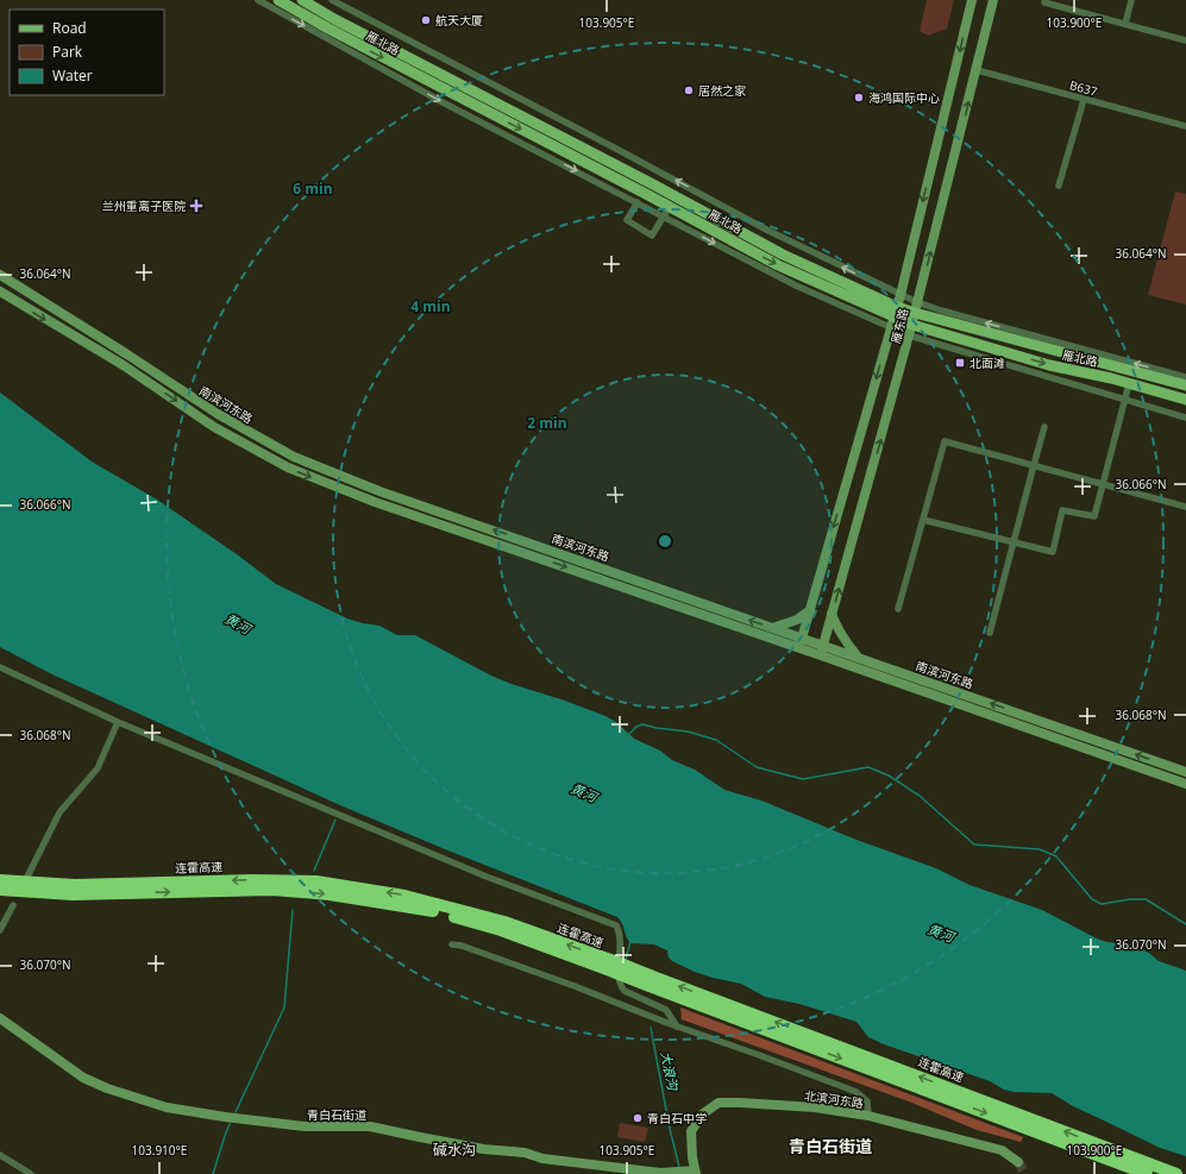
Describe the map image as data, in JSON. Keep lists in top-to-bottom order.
{
  "streets": {
    "highway": ["连霍高速"],
    "main road": [
      "雁北路",
      "雁东路",
      "南滨河东路",
      "北滨河东路",
      "青白石街道"
    ],
    "street": ["B637"]
  },
  "crossings": [
    ["雁北路", "雁东路"],
    ["B637", "雁东路"],
    ["雁东路", "南滨河东路"],
    ["北滨河东路", "青白石街道"]
  ],
  "districts": ["青白石街道", "碱水沟"],
  "water": ["黄河", "大浪沟"],
  "places": {
    "other": [
      "航天大厦",
      "居然之家",
      "海鸿国际中心",
      "青白石中学"
    ],
    "health": ["兰州重离子医院"],
    "transit": ["北面滩"]
  },
  "legend": ["Road", "Park", "Water"],
  "coordinates": [
    "103.905°E",
    "103.900°E",
    "36.064°N",
    "36.066°N",
    "36.068°N",
    "36.070°N",
    "103.910°E"
  ],
  "rings": ["6 min", "4 min", "2 min"]
}
